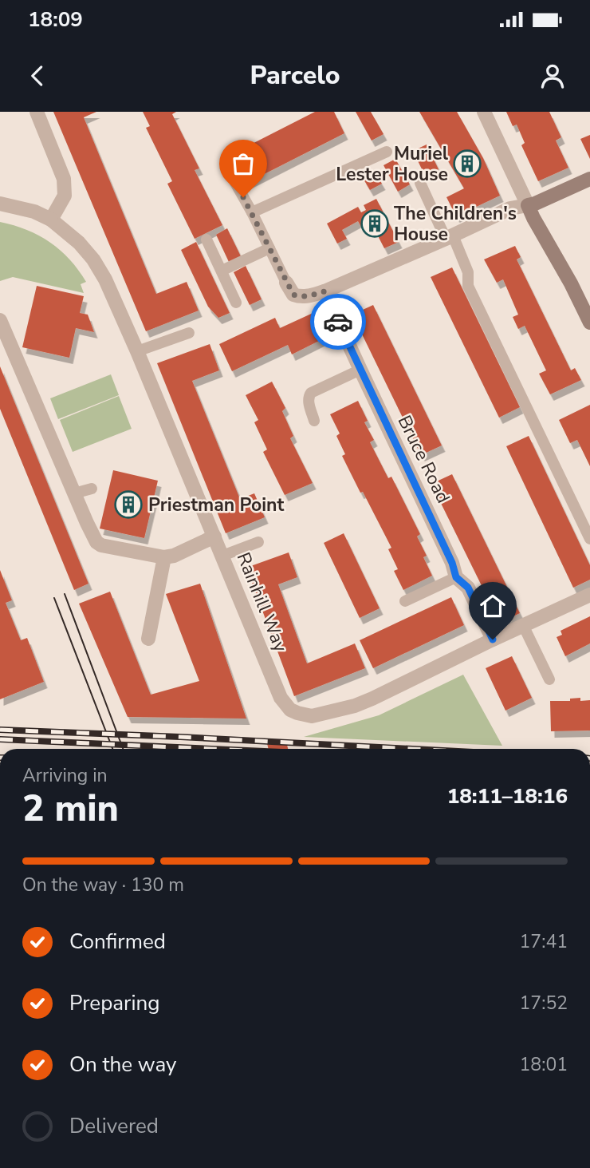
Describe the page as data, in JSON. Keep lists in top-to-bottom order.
{
  "streets": {
    "street": ["Bruce Road", "Rainhill Way"]
  },
  "crossings": [
    ["Bruce Road", "Rainhill Way"]
  ],
  "places": {
    "building": ["Muriel Lester House", "The Children's House", "Priestman Point"]
  },
  "page": {
    "status": "18:09",
    "header": "Parcelo",
    "heading": ["2 min", "Arriving in", "18:11–18:16"],
    "bar": "On the way · 130 m",
    "list": [
      ["Confirmed", "17:41"],
      ["Preparing", "17:52"],
      ["On the way", "18:01"],
      "Delivered"
    ]
  }
}
